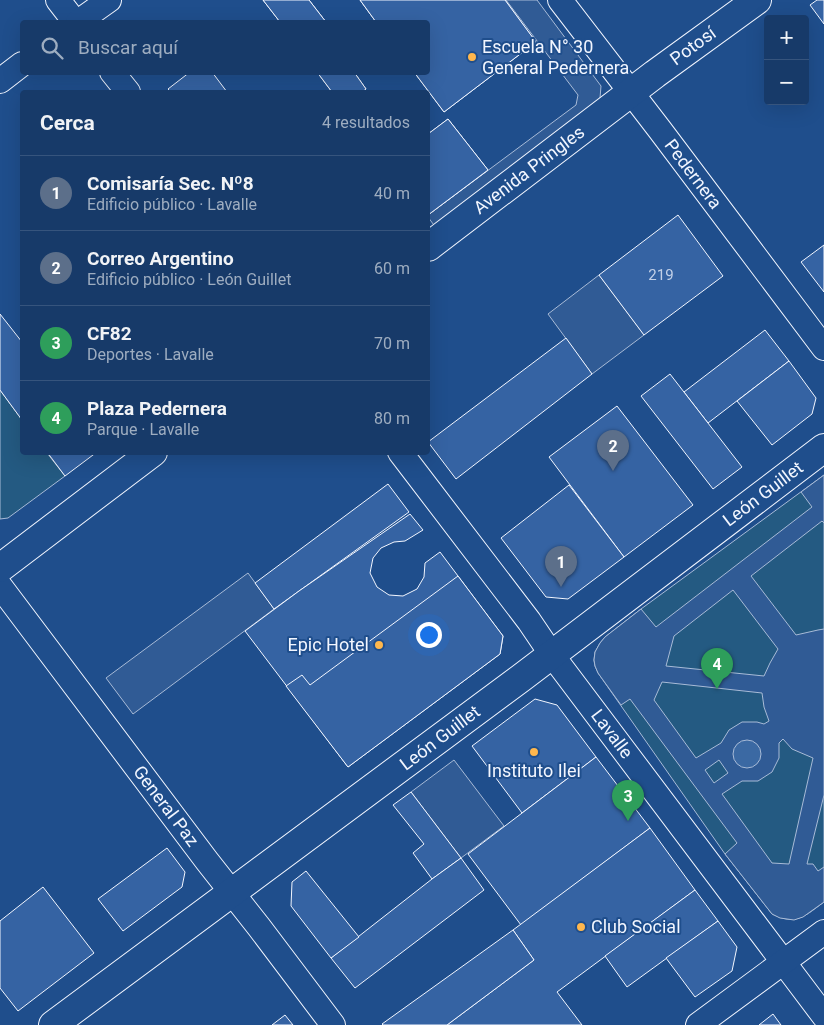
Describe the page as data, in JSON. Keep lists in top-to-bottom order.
{
  "streets": {
    "street": [
      "Potosí",
      "Avenida Pringles",
      "Pedernera",
      "León Guillet",
      "Lavalle",
      "General Paz"
    ]
  },
  "crossings": [
    ["Potosí", "Avenida Pringles"],
    ["Potosí", "Pedernera"],
    ["Avenida Pringles", "Pedernera"],
    ["León Guillet", "Lavalle"],
    ["León Guillet", "General Paz"]
  ],
  "places": [
    "Escuela N° 30 General Pedernera",
    "Epic Hotel",
    "Instituto Ilei",
    "Club Social"
  ],
  "house_numbers": ["219"],
  "page": {
    "map_buttons": ["+", "−"],
    "search": "Buscar aquí",
    "heading": ["Cerca", "4 resultados"],
    "list": [
      {
        "mark": "1",
        "name": "Comisaría Sec. Nº8",
        "note": "Edificio público · Lavalle",
        "value": "40 m"
      },
      {
        "mark": "2",
        "name": "Correo Argentino",
        "note": "Edificio público · León Guillet",
        "value": "60 m"
      },
      {
        "mark": "3",
        "name": "CF82",
        "note": "Deportes · Lavalle",
        "value": "70 m"
      },
      {
        "mark": "4",
        "name": "Plaza Pedernera",
        "note": "Parque · Lavalle",
        "value": "80 m"
      }
    ],
    "pins": [
      "2",
      "1",
      "4",
      "3"
    ]
  }
}
